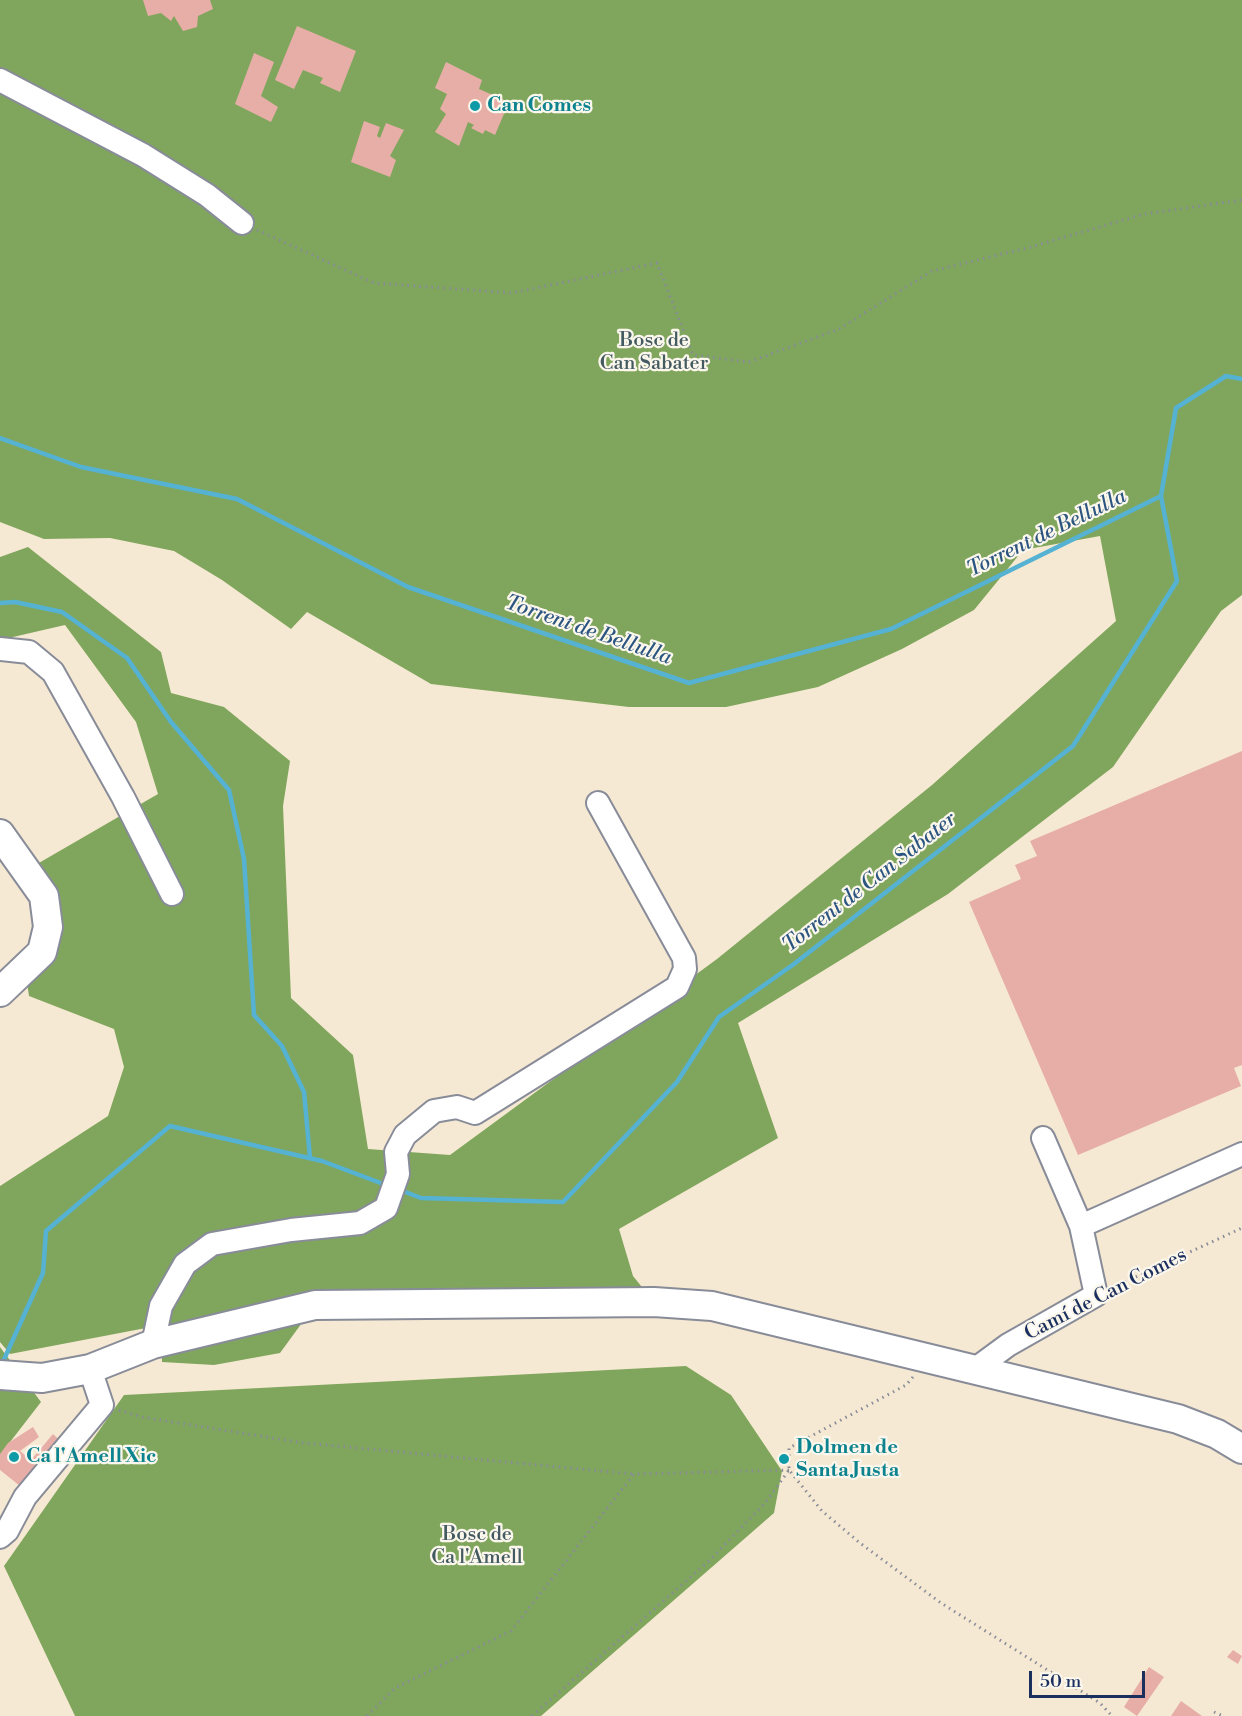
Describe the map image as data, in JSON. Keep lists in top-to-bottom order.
{
  "streets": {
    "street": ["Camí de Can Comes"]
  },
  "water": ["Torrent de Bellulla", "Torrent de Can Sabater"],
  "parks": ["Bosc de Can Sabater", "Bosc de Ca l'Amell"],
  "places": ["Can Comes", "Ca l'Amell Xic", "Dolmen de Santa Justa"],
  "scale_bar": "50 m"
}
